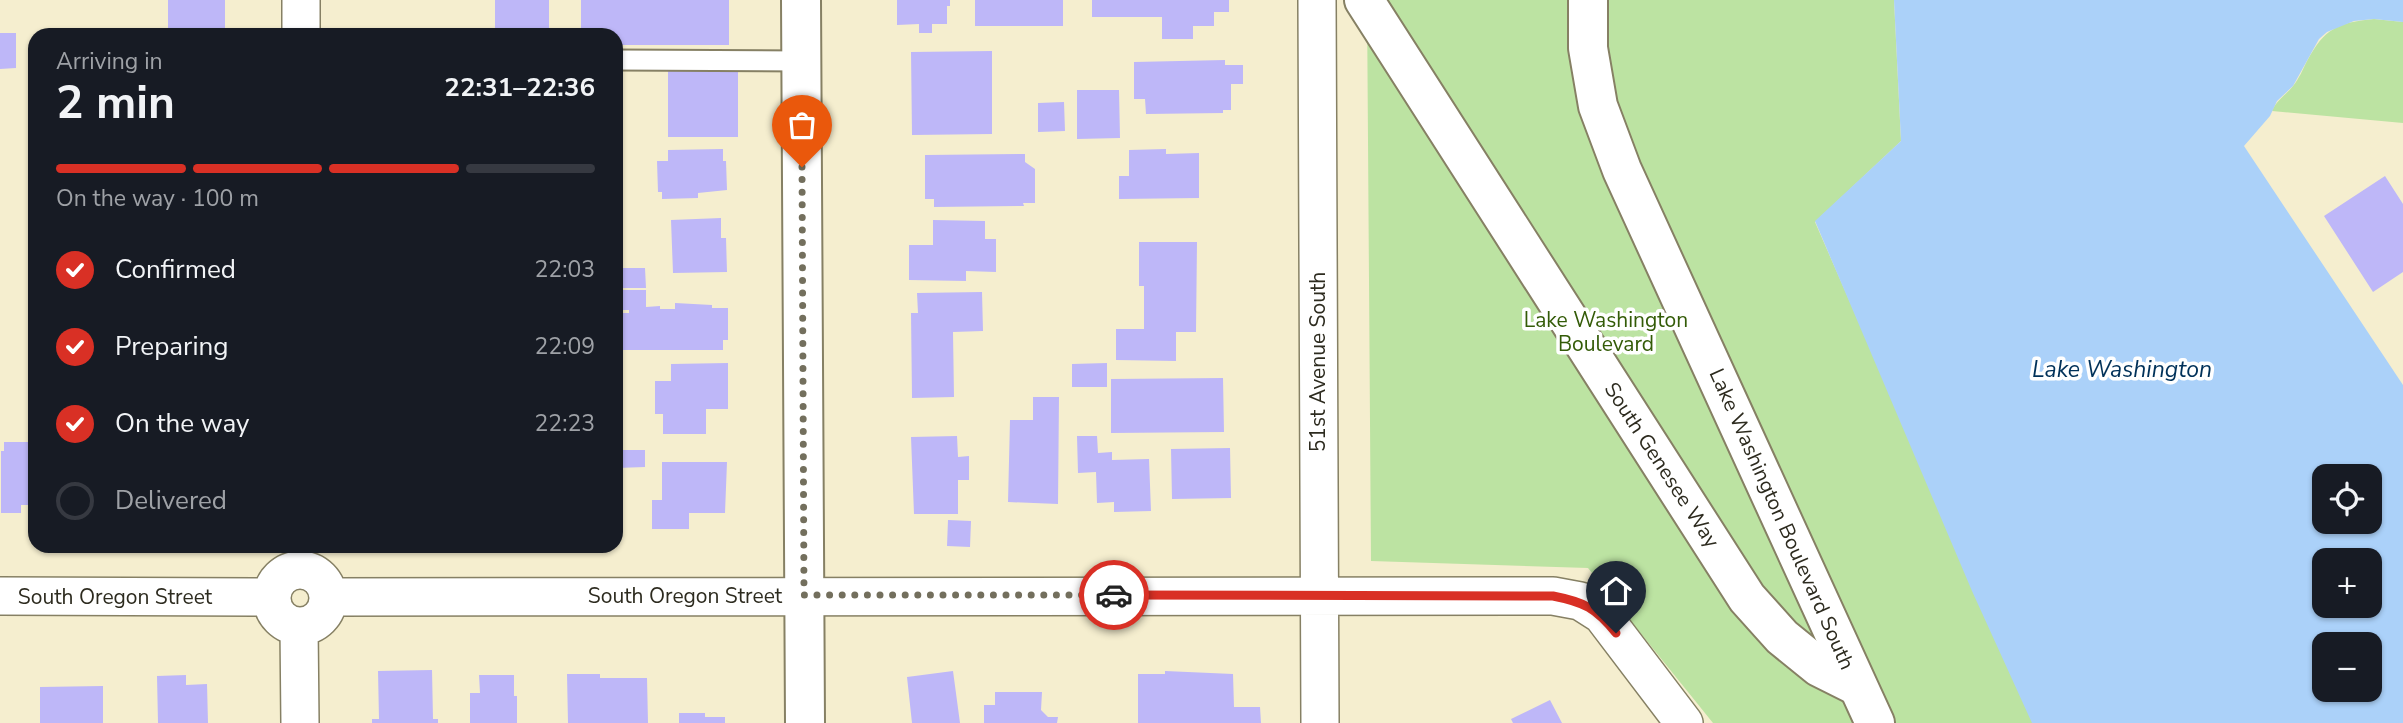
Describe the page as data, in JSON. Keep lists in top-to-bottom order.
{
  "streets": {
    "street": [
      "51st Avenue South",
      "South Genesee Way",
      "Lake Washington Boulevard South",
      "South Oregon Street"
    ]
  },
  "crossings": [
    ["51st Avenue South", "South Oregon Street"],
    ["South Genesee Way", "Lake Washington Boulevard South"]
  ],
  "water": ["Lake Washington"],
  "parks": ["Lake Washington Boulevard"],
  "page": {
    "heading": ["2 min", "Arriving in", "22:31–22:36"],
    "bar": "On the way · 100 m",
    "list": [
      ["Confirmed", "22:03"],
      ["Preparing", "22:09"],
      ["On the way", "22:23"],
      "Delivered"
    ],
    "map_buttons": ["+", "−"]
  }
}
